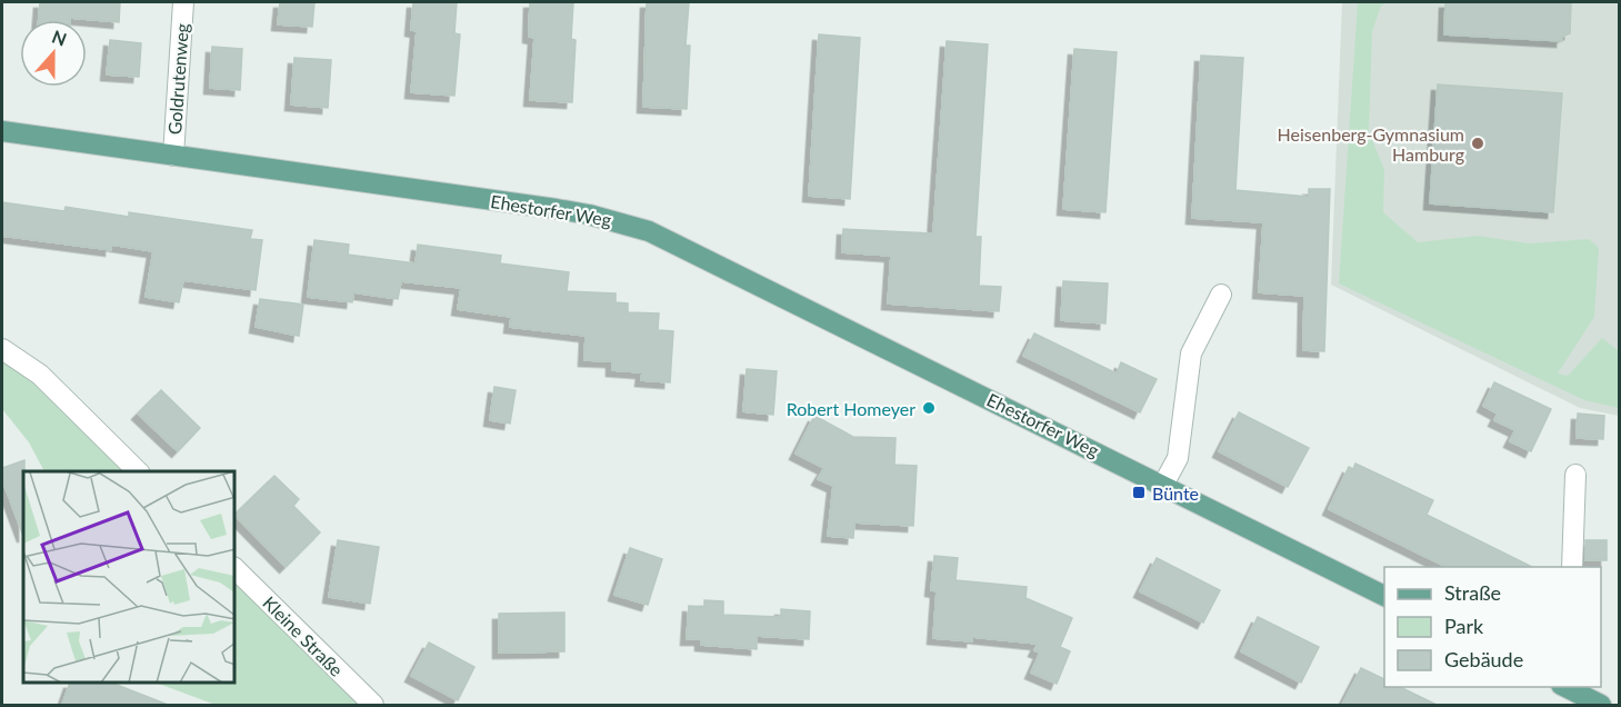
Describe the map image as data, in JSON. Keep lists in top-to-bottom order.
{
  "streets": {
    "main road": ["Ehestorfer Weg"],
    "street": ["Goldrutenweg", "Kleine Straße"]
  },
  "crossings": [
    ["Goldrutenweg", "Ehestorfer Weg"]
  ],
  "places": {
    "other": ["Heisenberg-Gymnasium Hamburg", "Robert Homeyer"],
    "transit": ["Bünte"]
  },
  "legend": ["Straße", "Park", "Gebäude"],
  "north": "top"
}
